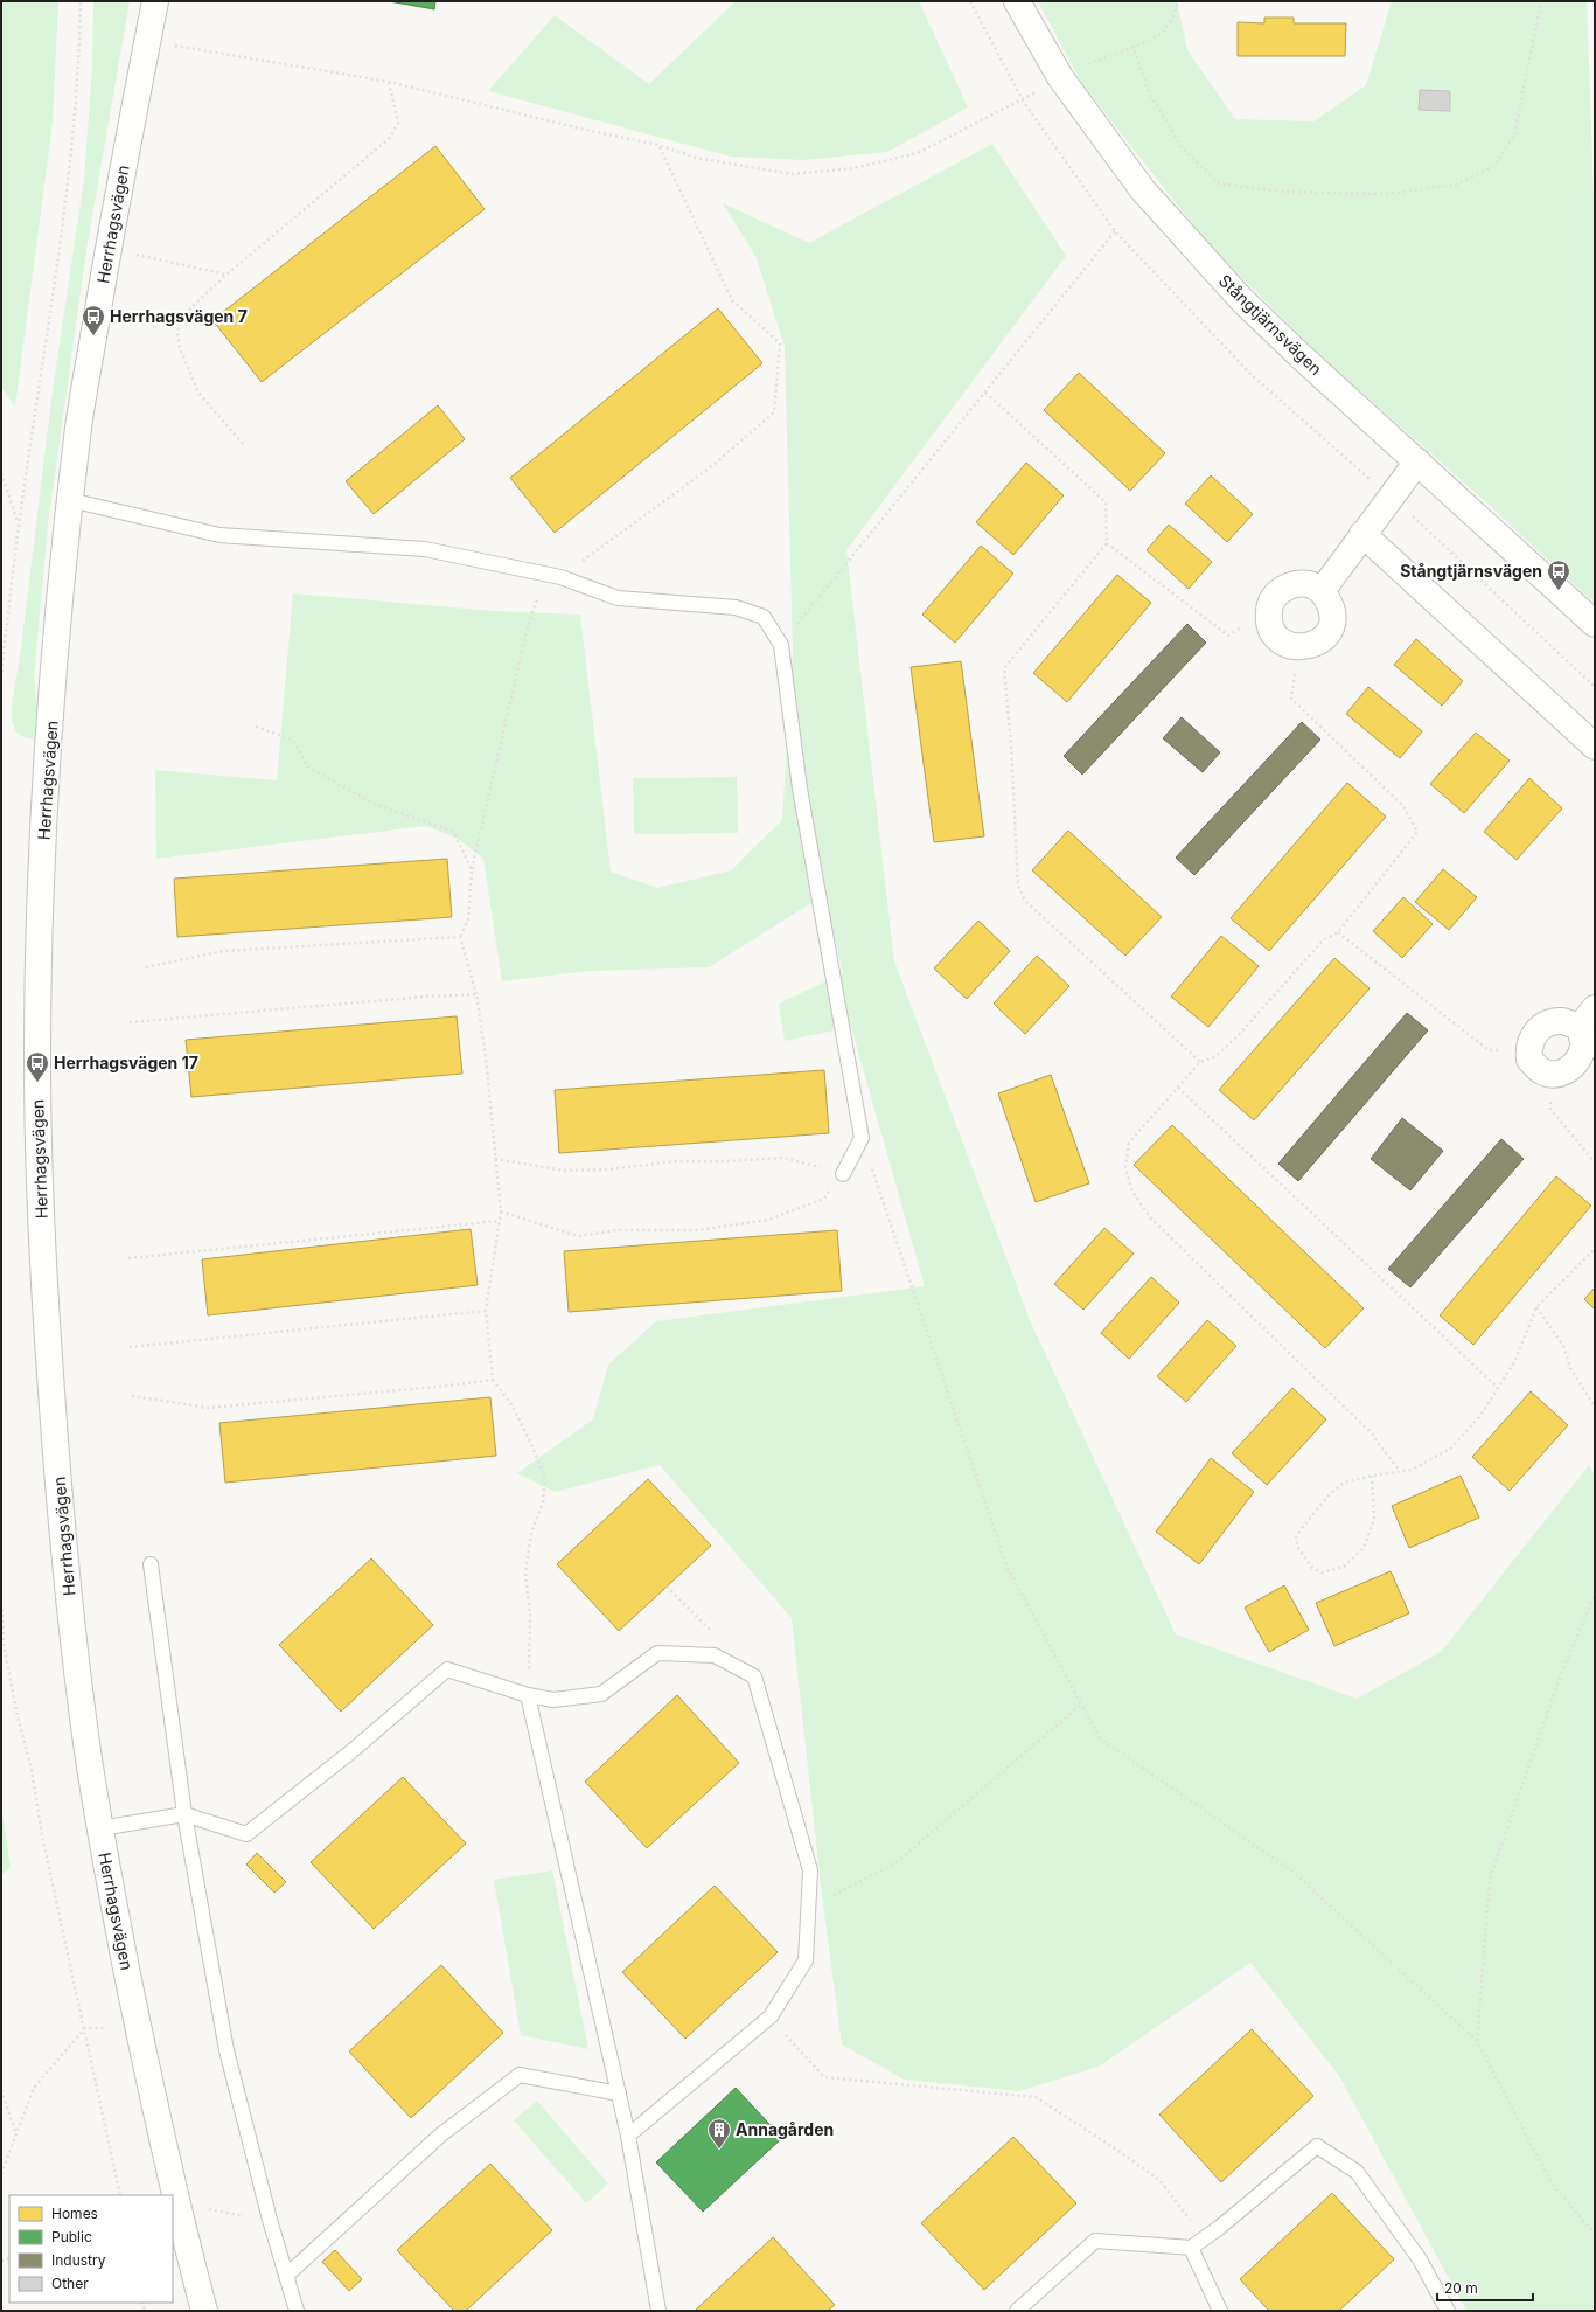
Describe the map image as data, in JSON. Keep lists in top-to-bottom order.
{
  "streets": {
    "street": ["Herrhagsvägen", "Stångtjärnsvägen"]
  },
  "places": {
    "bus stop": ["Herrhagsvägen 7", "Stångtjärnsvägen", "Herrhagsvägen 17"],
    "building": ["Annagården"]
  },
  "legend": [
    "Homes",
    "Public",
    "Industry",
    "Other"
  ],
  "scale_bar": "20 m"
}
